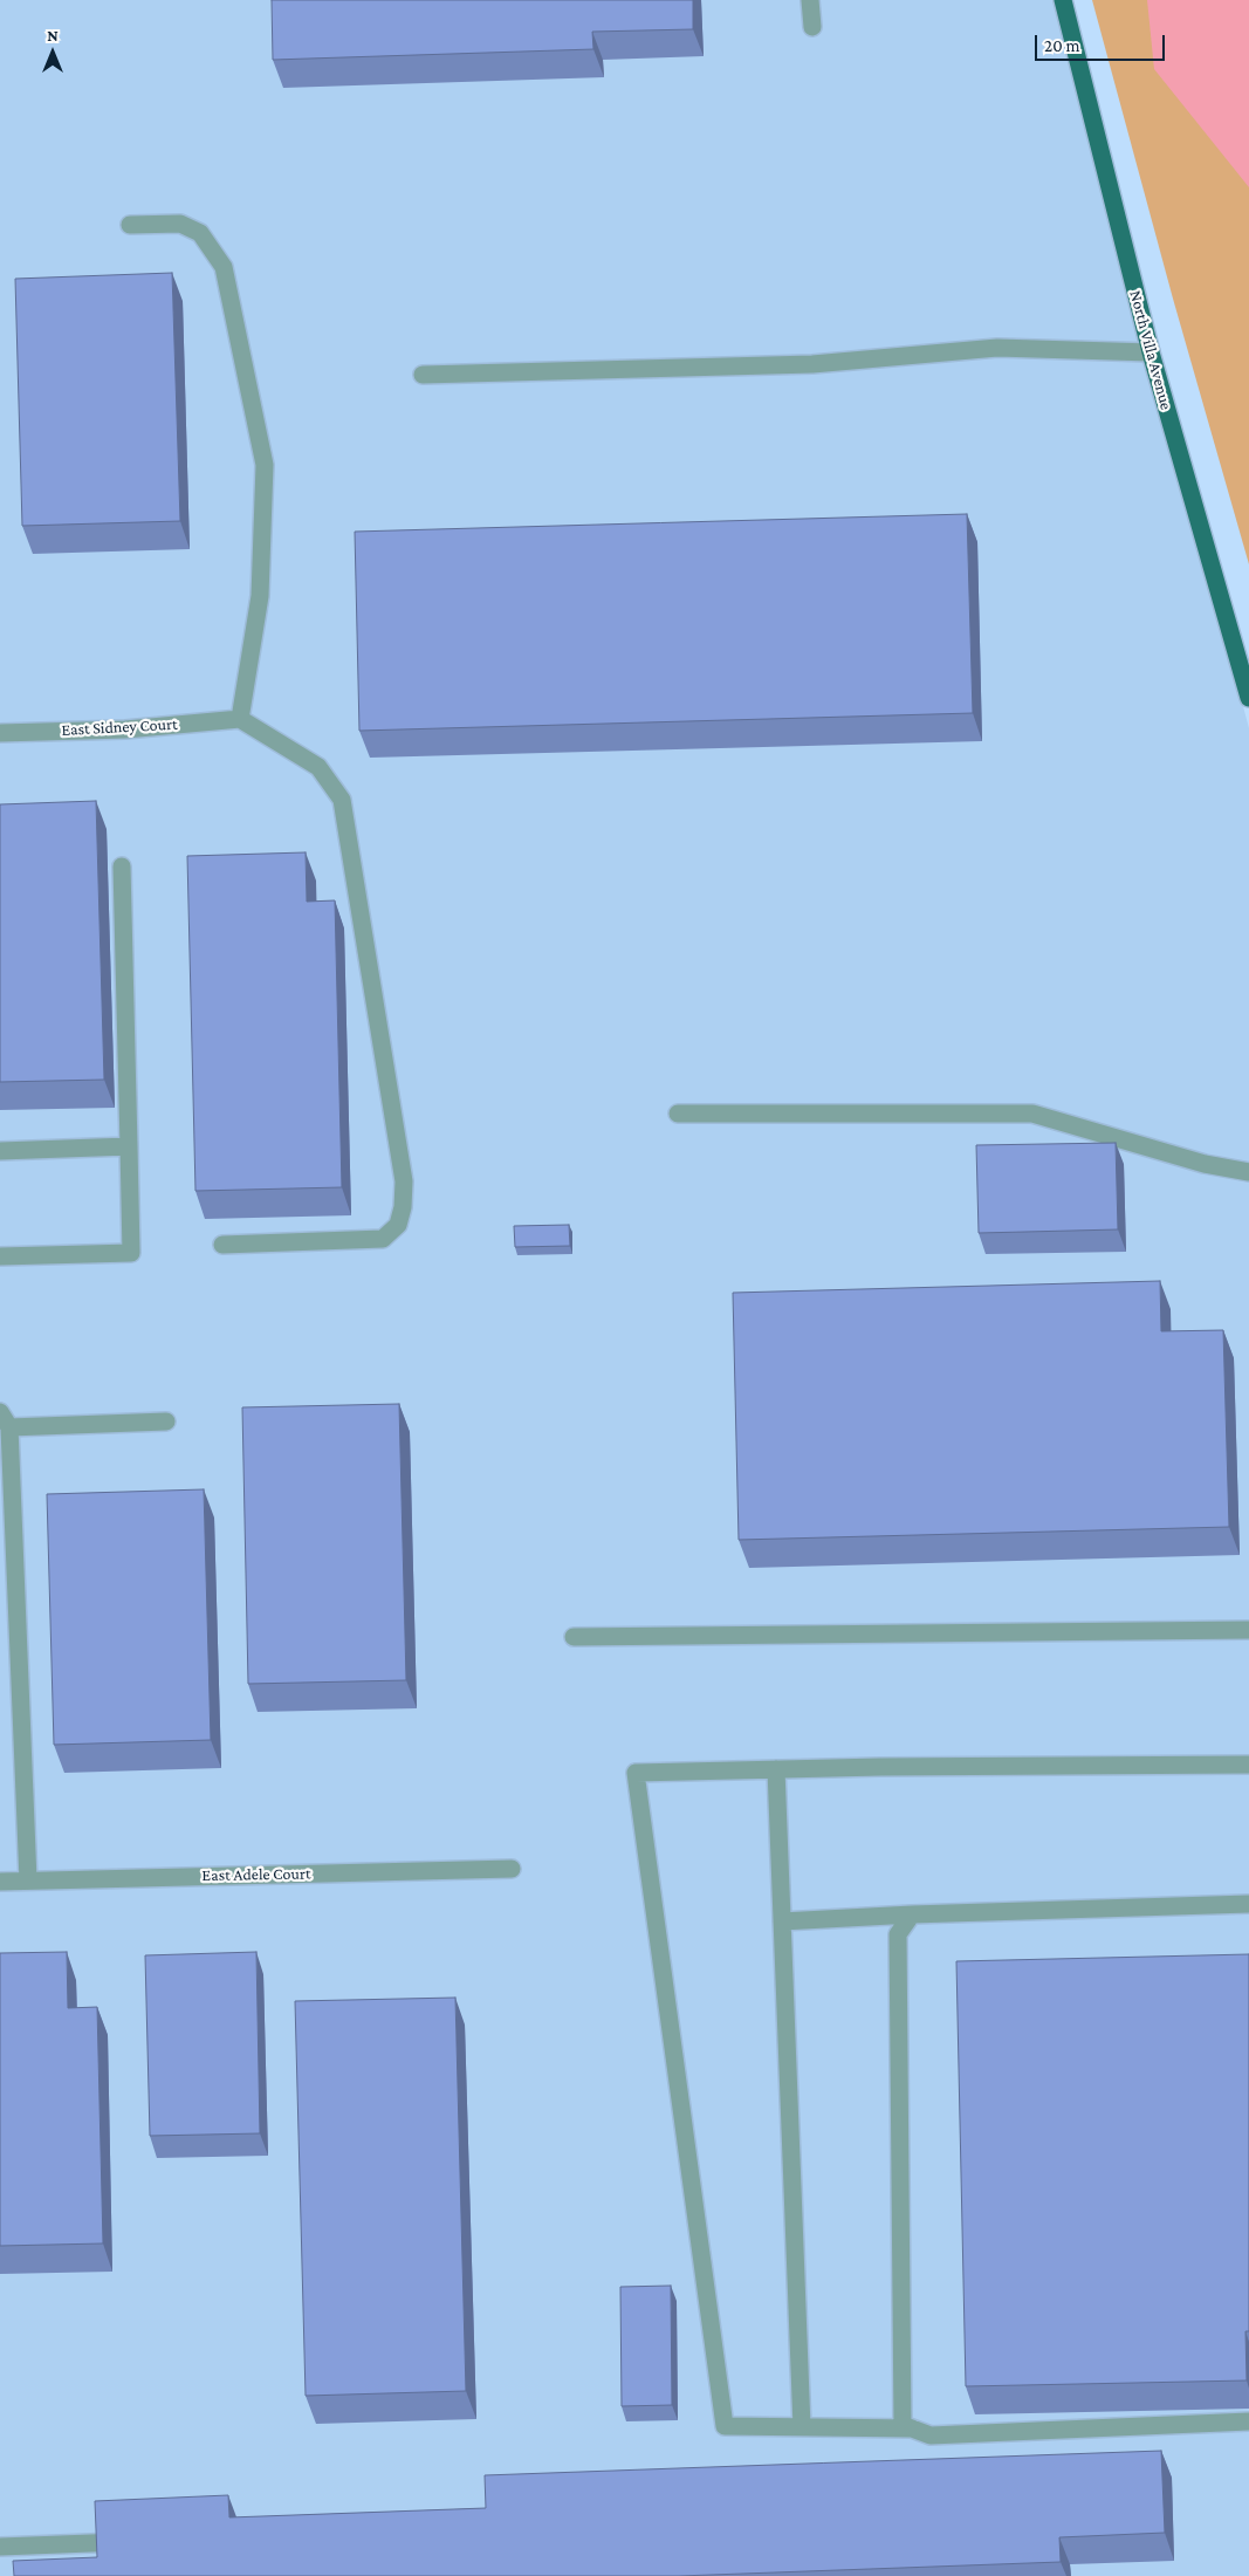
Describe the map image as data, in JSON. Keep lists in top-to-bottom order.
{
  "streets": {
    "main road": ["North Villa Avenue"],
    "street": ["East Sidney Court", "East Adele Court"]
  },
  "scale_bar": "20 m",
  "north": "top"
}
